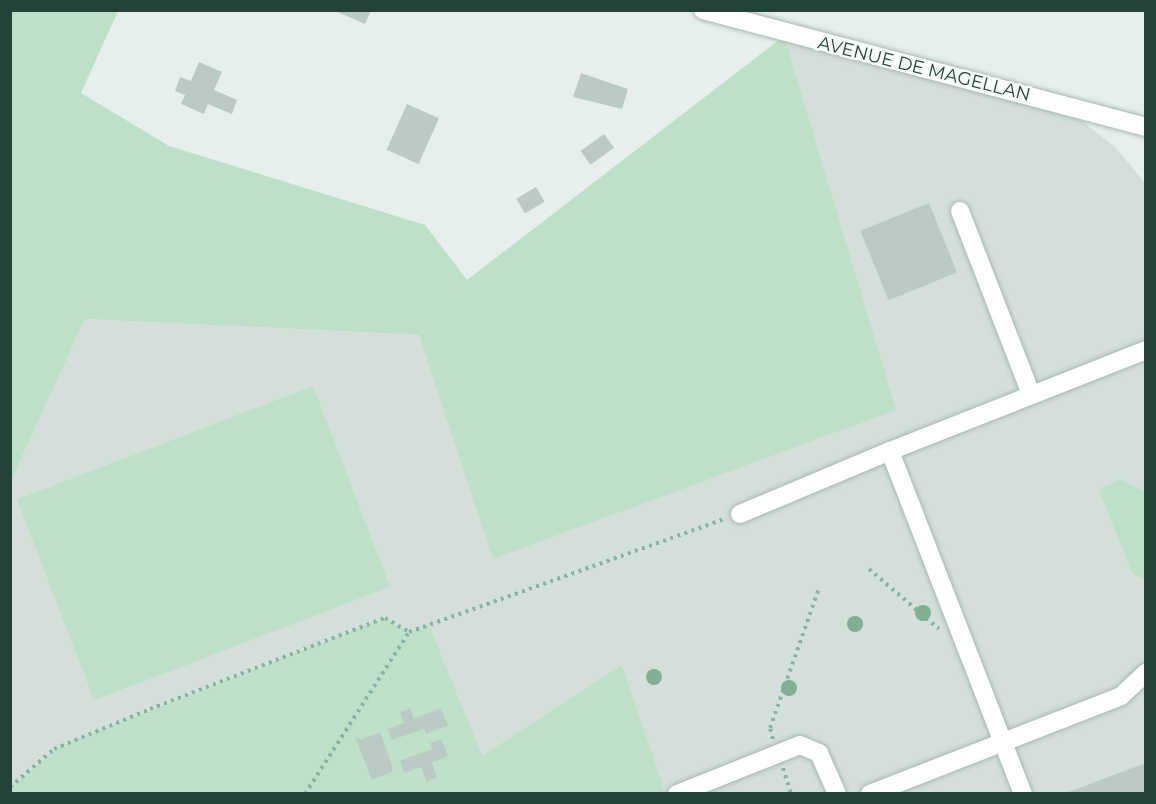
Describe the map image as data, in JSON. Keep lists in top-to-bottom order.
{
  "streets": {
    "street": ["AVENUE DE MAGELLAN"]
  }
}
